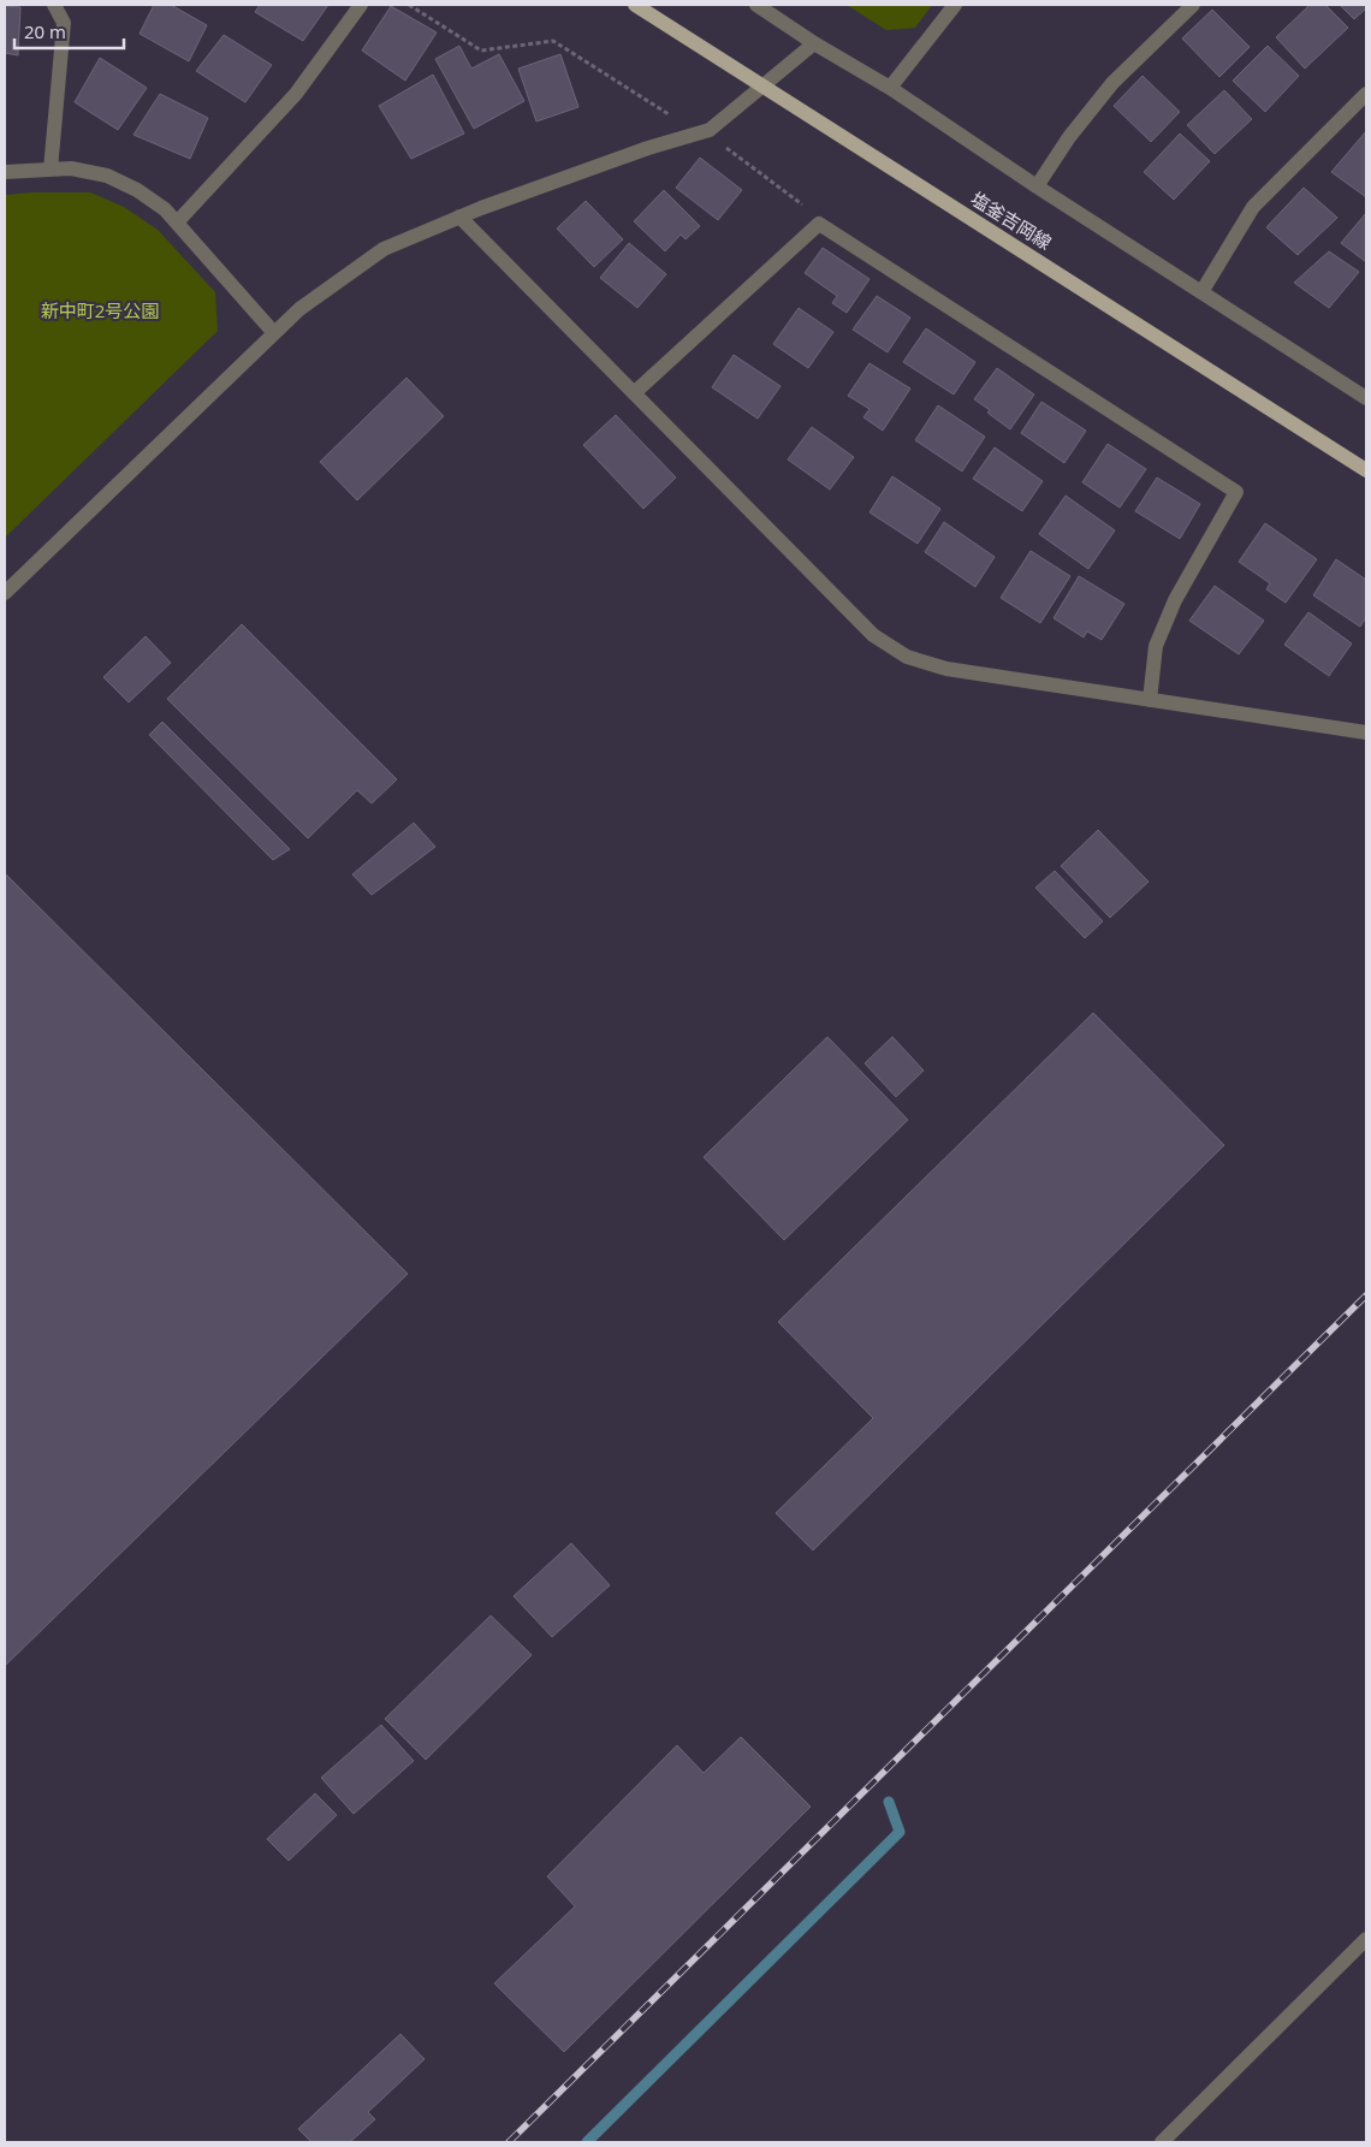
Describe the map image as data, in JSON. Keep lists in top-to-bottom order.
{
  "streets": {
    "main road": ["塩釜吉岡線"]
  },
  "parks": ["新中町2号公園"],
  "scale_bar": "20 m"
}
